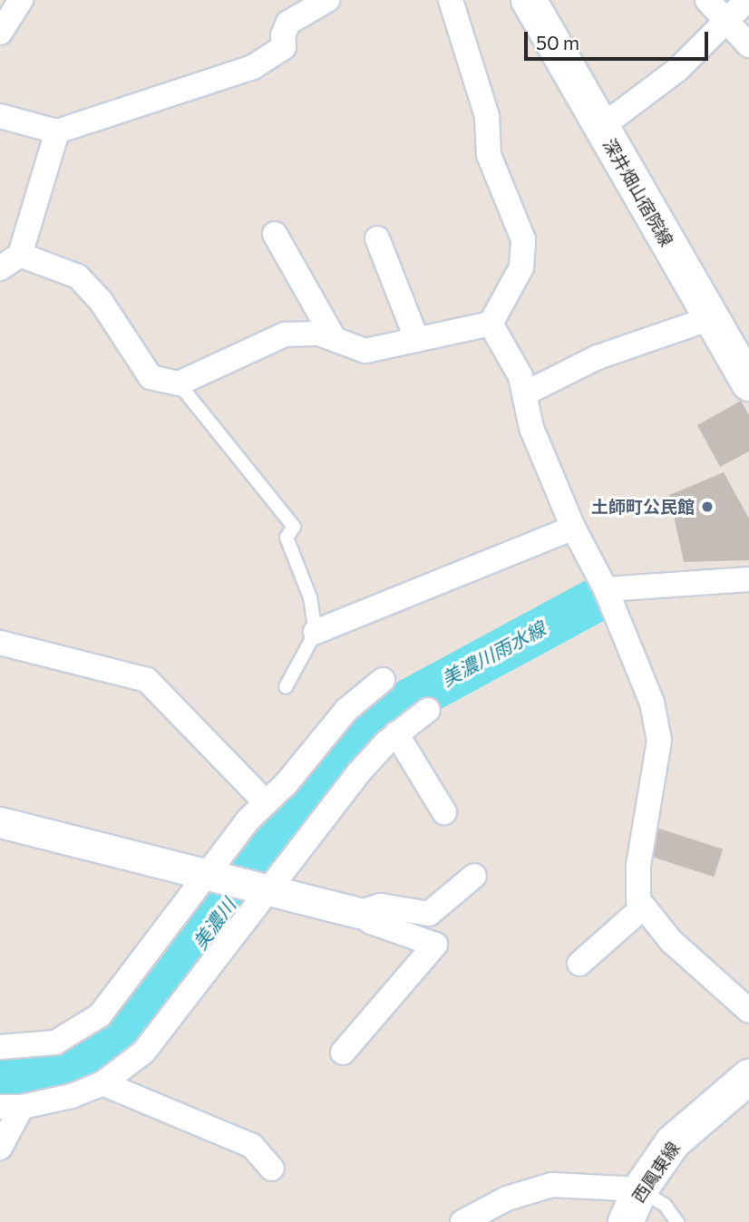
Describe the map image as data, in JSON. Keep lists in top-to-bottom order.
{
  "streets": {
    "main road": ["深井畑山宿院線", "西鳳東線"]
  },
  "water": ["美濃川雨水線", "美濃川"],
  "places": ["土師町公民館"],
  "scale_bar": "50 m"
}
